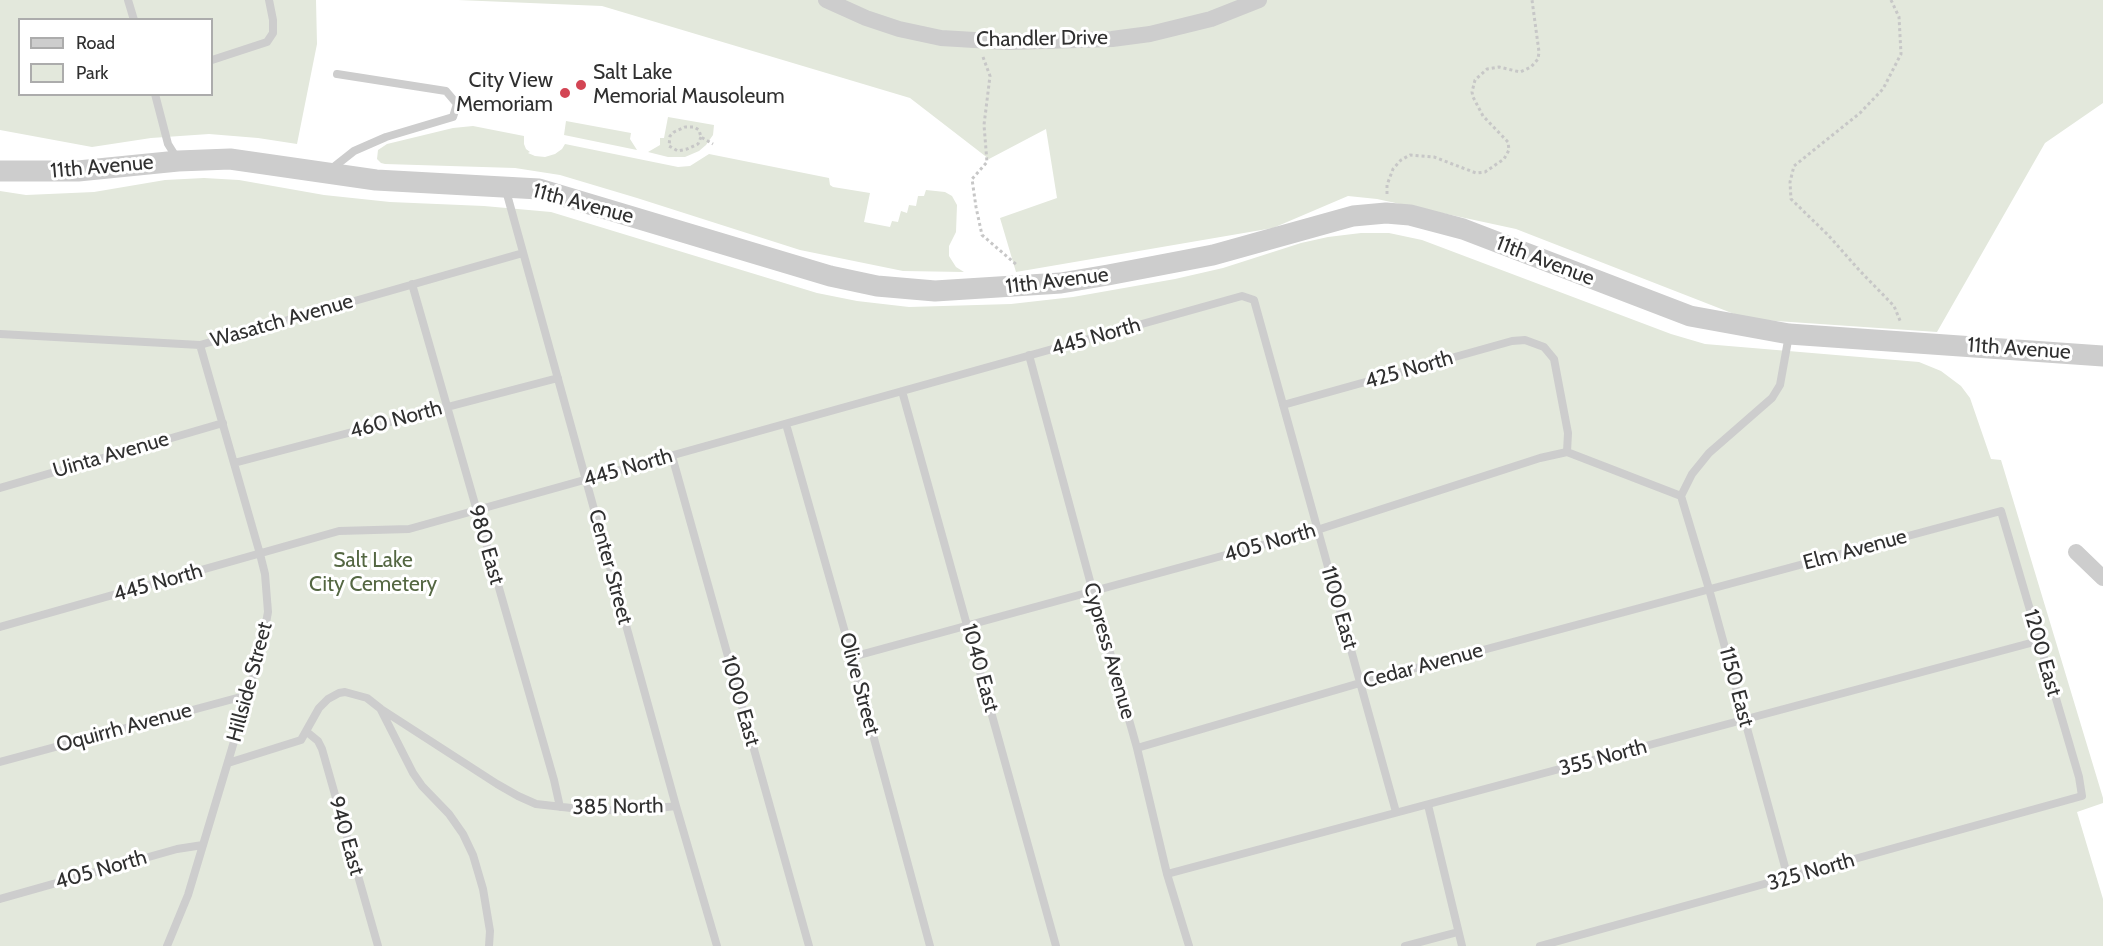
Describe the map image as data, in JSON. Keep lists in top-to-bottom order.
{
  "streets": {
    "street": ["Chandler Drive", "11th Avenue"],
    "lane": [
      "Wasatch Avenue",
      "445 North",
      "425 North",
      "460 North",
      "Uinta Avenue",
      "405 North",
      "980 East",
      "Elm Avenue",
      "Center Street",
      "1100 East",
      "Cypress Avenue",
      "1200 East",
      "Cedar Avenue",
      "1040 East",
      "Hillside Street",
      "Olive Street",
      "1150 East",
      "1000 East",
      "Oquirrh Avenue",
      "355 North",
      "385 North",
      "940 East",
      "325 North"
    ]
  },
  "crossings": [
    ["11th Avenue", "Center Street"],
    ["Wasatch Avenue", "980 East"],
    ["Wasatch Avenue", "Center Street"],
    ["Wasatch Avenue", "Hillside Street"],
    ["445 North", "980 East"],
    ["445 North", "Center Street"],
    ["445 North", "1100 East"],
    ["445 North", "Cypress Avenue"],
    ["445 North", "1040 East"],
    ["445 North", "Hillside Street"],
    ["445 North", "Olive Street"],
    ["445 North", "1000 East"],
    ["425 North", "405 North"],
    ["425 North", "1100 East"],
    ["460 North", "980 East"],
    ["460 North", "Center Street"],
    ["460 North", "Hillside Street"],
    ["Uinta Avenue", "Hillside Street"],
    ["405 North", "1100 East"],
    ["405 North", "Cypress Avenue"],
    ["405 North", "1040 East"],
    ["405 North", "Hillside Street"],
    ["405 North", "Olive Street"],
    ["980 East", "385 North"],
    ["Elm Avenue", "1200 East"],
    ["Elm Avenue", "Cedar Avenue"],
    ["Elm Avenue", "1150 East"],
    ["Center Street", "385 North"],
    ["1100 East", "Cedar Avenue"],
    ["1100 East", "355 North"],
    ["Cypress Avenue", "Cedar Avenue"],
    ["Cypress Avenue", "355 North"],
    ["1200 East", "355 North"],
    ["1200 East", "325 North"],
    ["Cedar Avenue", "1150 East"],
    ["Hillside Street", "Oquirrh Avenue"],
    ["1150 East", "355 North"],
    ["1150 East", "325 North"]
  ],
  "parks": ["Salt Lake City Cemetery"],
  "places": ["Salt Lake Memorial Mausoleum", "City View Memoriam"],
  "legend": ["Road", "Park"]
}
